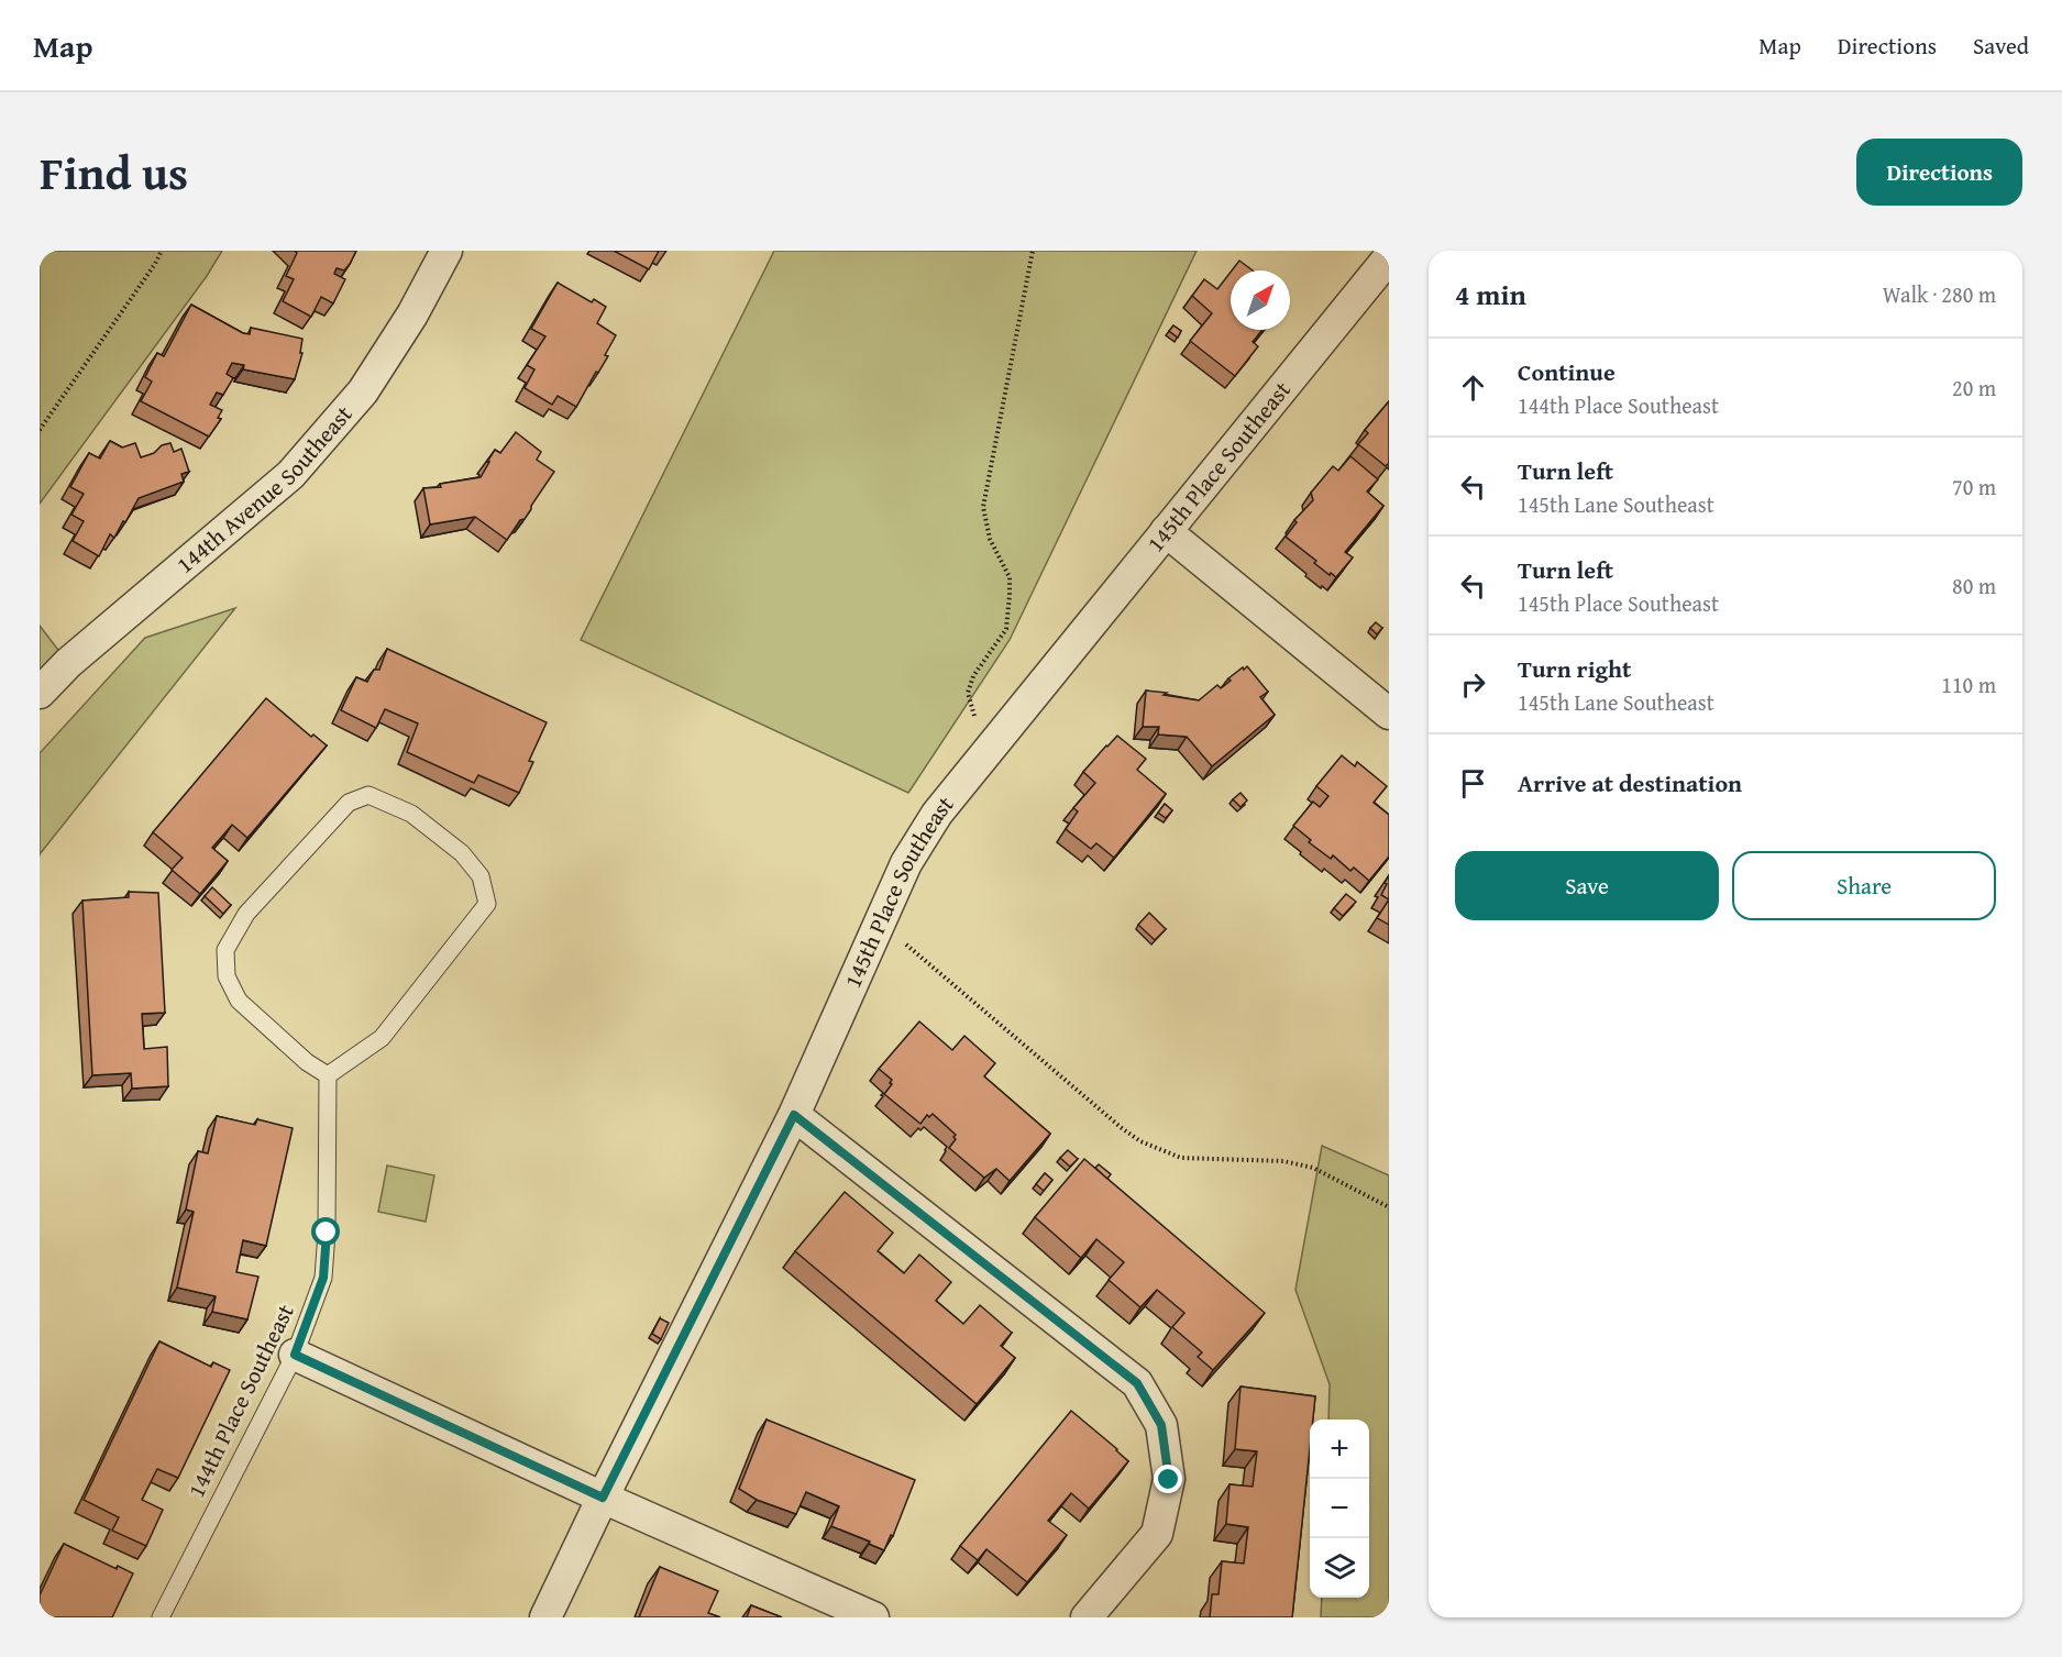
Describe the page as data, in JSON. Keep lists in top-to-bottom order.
{
  "streets": {
    "street": ["145th Place Southeast", "144th Avenue Southeast"],
    "lane": ["144th Place Southeast"]
  },
  "north": "top right",
  "page": {
    "header": "Map",
    "nav": ["Map", "Directions", "Saved"],
    "title": "Find us",
    "buttons": [
      "Directions",
      ["Save", "Share"]
    ],
    "heading": ["4 min", "Walk · 280 m"],
    "list": [
      ["Continue", "144th Place Southeast", "20 m"],
      ["Turn left", "145th Lane Southeast", "70 m"],
      ["Turn left", "145th Place Southeast", "80 m"],
      ["Turn right", "145th Lane Southeast", "110 m"],
      "Arrive at destination"
    ],
    "map_buttons": ["+", "−"]
  }
}
